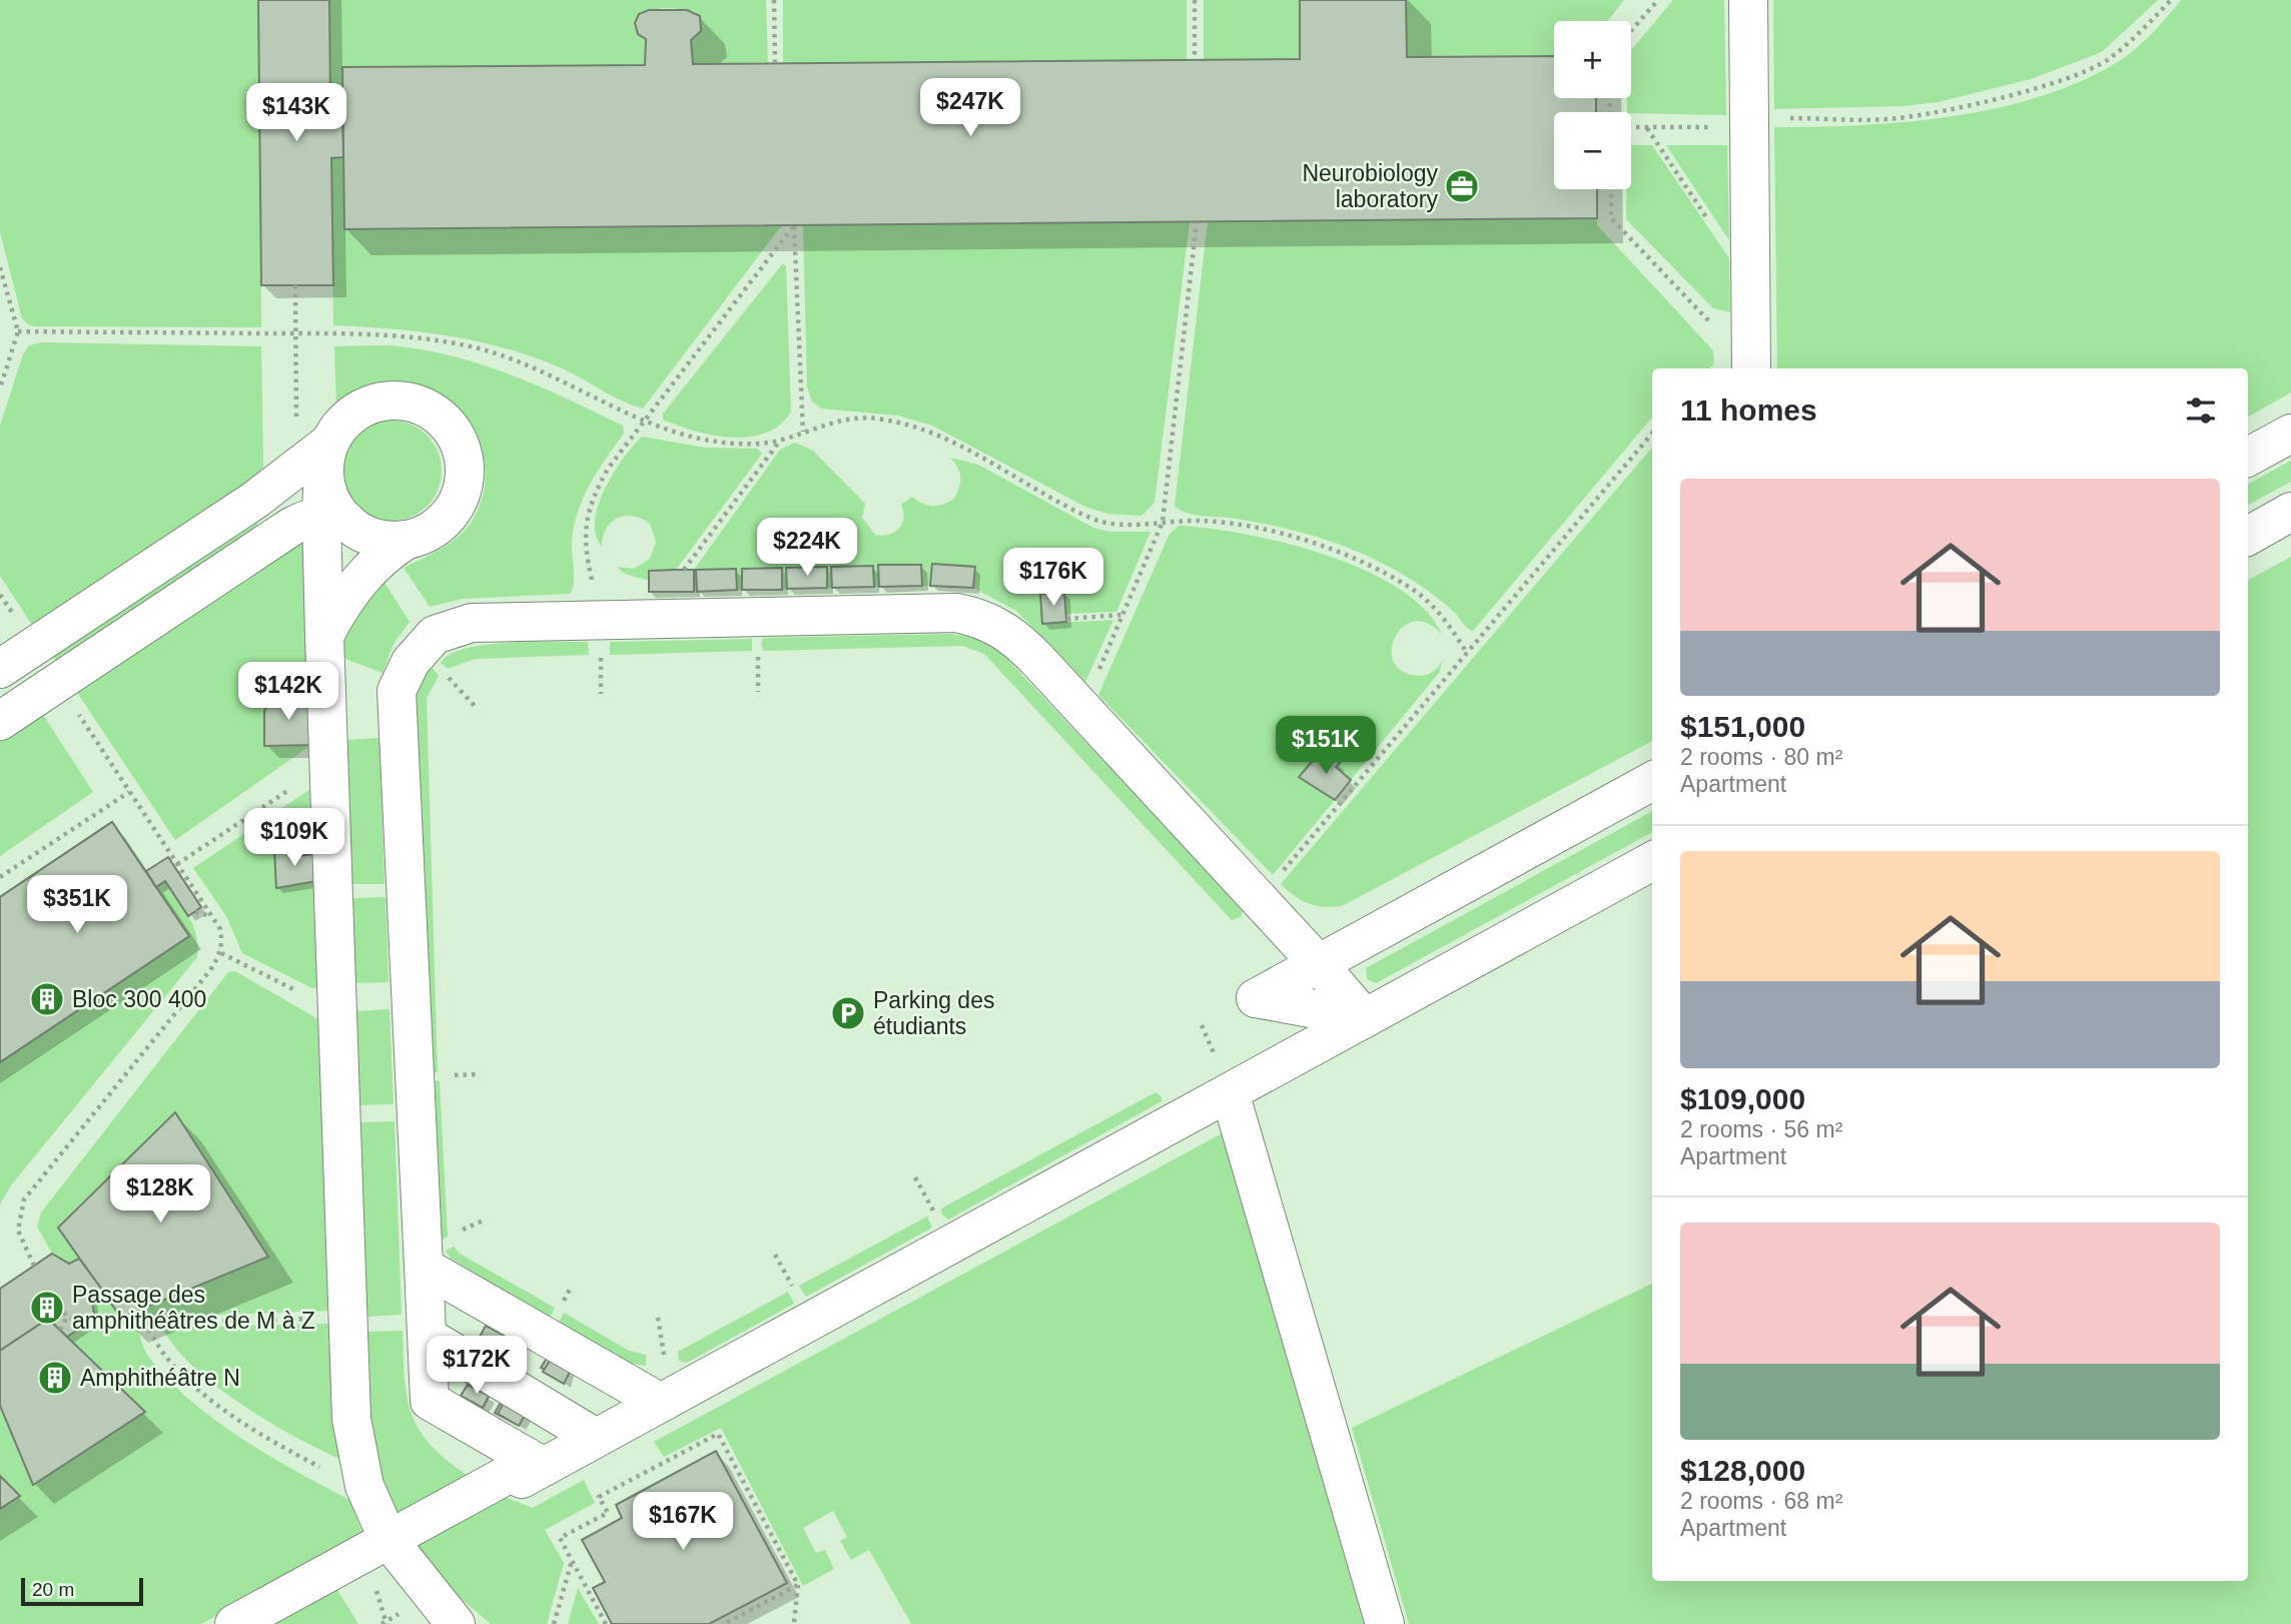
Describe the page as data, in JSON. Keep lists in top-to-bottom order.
{
  "places": {
    "office": ["Neurobiology laboratory"],
    "building": ["Bloc 300 400", "Passage des amphithéâtres de M à Z", "Amphithéâtre N"],
    "parking": ["Parking des étudiants"]
  },
  "scale_bar": "20 m",
  "page": {
    "map_buttons": ["+", "−"],
    "price": [
      "$247K",
      "$143K",
      "$224K",
      "$176K",
      "$142K",
      "$151K",
      "$109K",
      "$351K",
      "$128K",
      "$172K",
      "$167K"
    ],
    "heading": "11 homes",
    "list": [
      {
        "name": "$151,000",
        "note": "2 rooms · 80 m² · Apartment"
      },
      {
        "name": "$109,000",
        "note": "2 rooms · 56 m² · Apartment"
      },
      {
        "name": "$128,000",
        "note": "2 rooms · 68 m² · Apartment"
      }
    ],
    "scale": "20 m"
  }
}
